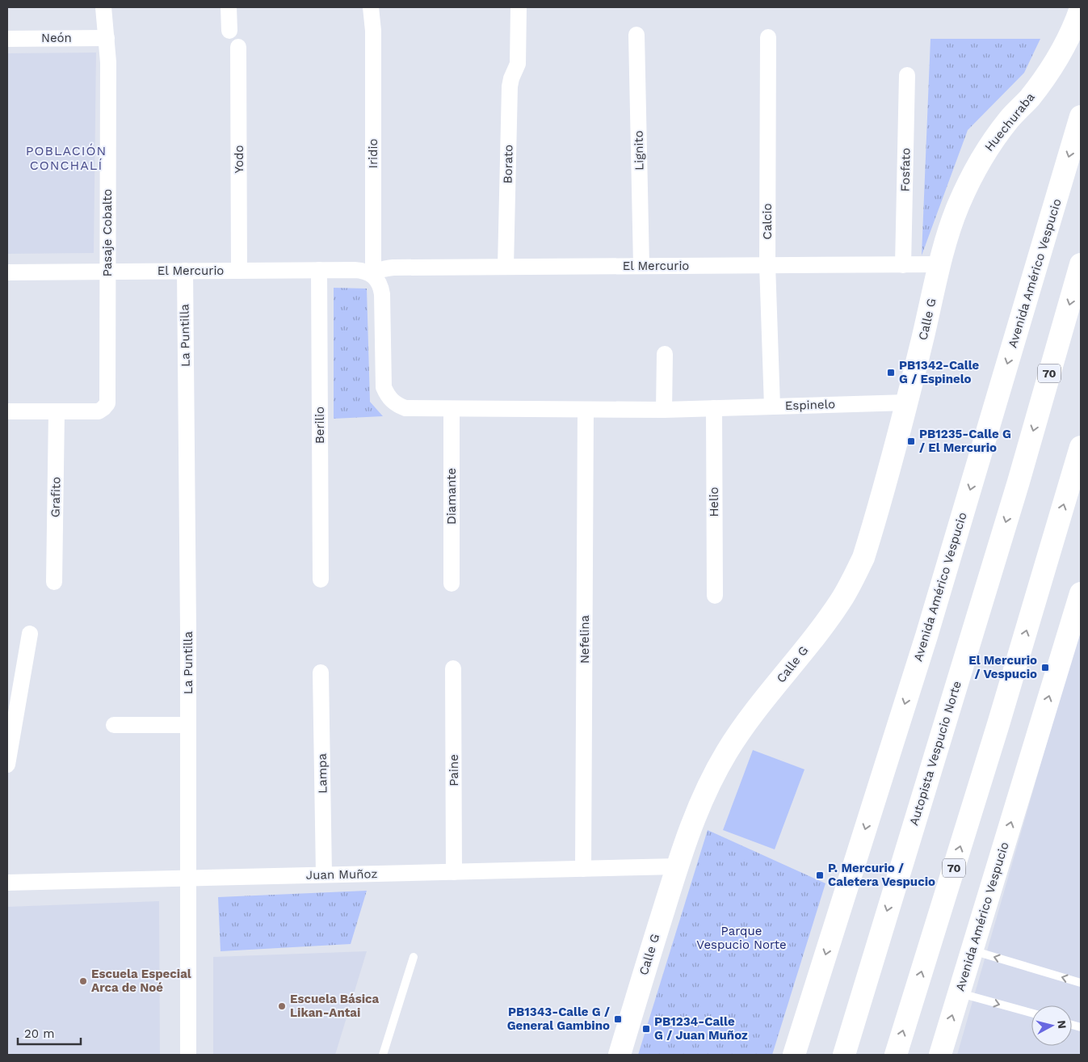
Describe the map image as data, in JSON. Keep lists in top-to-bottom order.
{
  "streets": {
    "main road": [
      "Huechuraba",
      "Avenida Américo Vespucio",
      "Calle G",
      "70",
      "Autopista Vespucio Norte"
    ],
    "street": [
      "Neón",
      "Lignito",
      "Iridio",
      "Yodo",
      "Borato",
      "Fosfato",
      "Calcio",
      "Pasaje Cobalto",
      "El Mercurio",
      "La Puntilla",
      "Espinelo",
      "Berilio",
      "Diamante",
      "Grafito",
      "Helio",
      "Nefelina",
      "Paine",
      "Lampa",
      "Juan Muñoz"
    ]
  },
  "crossings": [
    ["Neón", "Pasaje Cobalto"],
    ["Huechuraba", "El Mercurio"],
    ["Huechuraba", "Calle G"],
    ["Lignito", "El Mercurio"],
    ["Iridio", "El Mercurio"],
    ["Yodo", "El Mercurio"],
    ["Borato", "El Mercurio"],
    ["Fosfato", "El Mercurio"],
    ["Calcio", "El Mercurio"],
    ["Calcio", "Espinelo"],
    ["Pasaje Cobalto", "El Mercurio"],
    ["Pasaje Cobalto", "Grafito"],
    ["El Mercurio", "Calle G"],
    ["El Mercurio", "La Puntilla"],
    ["El Mercurio", "Berilio"],
    ["Calle G", "Espinelo"],
    ["Calle G", "Juan Muñoz"],
    ["La Puntilla", "Juan Muñoz"],
    ["Espinelo", "Helio"],
    ["Nefelina", "Juan Muñoz"],
    ["Paine", "Juan Muñoz"],
    ["Lampa", "Juan Muñoz"]
  ],
  "districts": ["POBLACIÓN CONCHALÍ"],
  "parks": ["Parque Vespucio Norte"],
  "places": {
    "transit": [
      "PB1342-Calle G / Espinelo",
      "PB1235-Calle G / El Mercurio",
      "El Mercurio / Vespucio",
      "P. Mercurio / Caletera Vespucio",
      "PB1343-Calle G / General Gambino",
      "PB1234-Calle G / Juan Muñoz"
    ],
    "other": ["Escuela Especial Arca de Noé", "Escuela Básica Likan-Antai"]
  },
  "scale_bar": "20 m",
  "north": "right"
}
